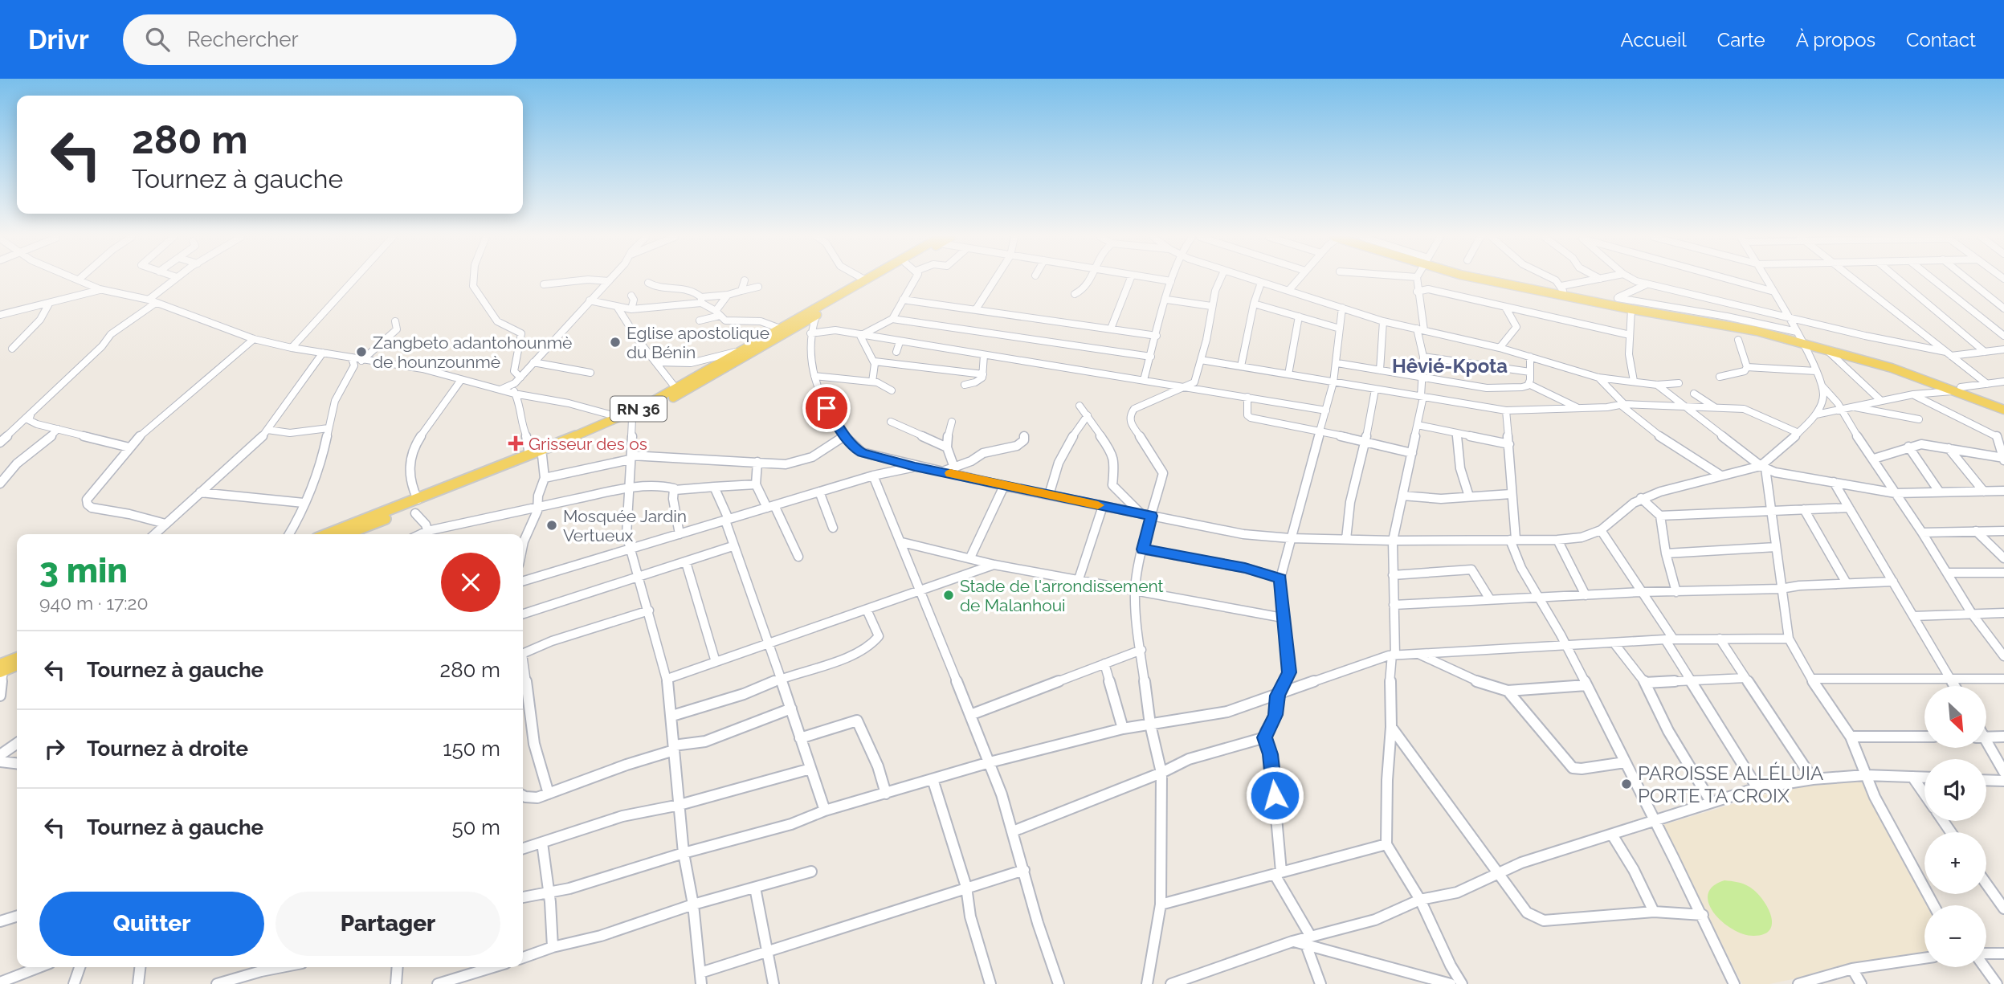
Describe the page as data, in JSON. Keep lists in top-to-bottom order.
{
  "streets": {
    "main road": ["RN 36"]
  },
  "districts": ["Hêvié-Kpota"],
  "places": {
    "other": [
      "Eglise apostolique du Bénin",
      "Zangbeto adantohounmè de hounzounmè",
      "Mosquée Jardin Vertueux",
      "Stade de l'arrondissement de Malanhoui",
      "PAROISSE ALLÉLUIA PORTE TA CROIX"
    ],
    "health": ["Grisseur des os"]
  },
  "north": "bottom right",
  "page": {
    "header": "Drivr",
    "search": "Rechercher",
    "nav": [
      "Accueil",
      "Carte",
      "À propos",
      "Contact"
    ],
    "turn": ["280 m", "Tournez à gauche"],
    "heading": ["3 min", "940 m · 17:20"],
    "list": [
      {
        "name": "Tournez à gauche",
        "value": "280 m"
      },
      {
        "name": "Tournez à droite",
        "value": "150 m"
      },
      {
        "name": "Tournez à gauche",
        "value": "50 m"
      }
    ],
    "map_buttons": ["+", "−"],
    "buttons": ["Quitter", "Partager"]
  }
}
